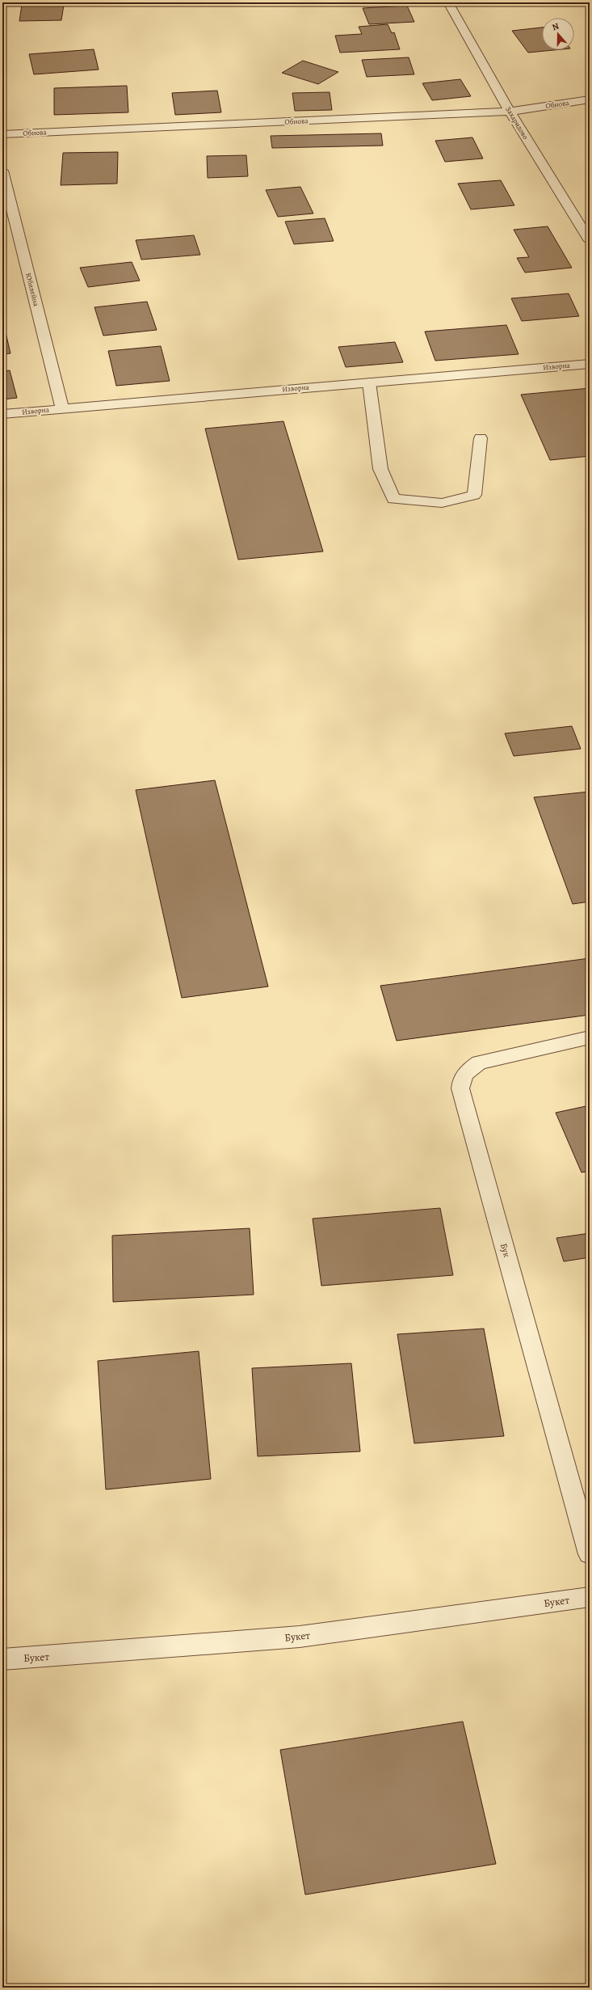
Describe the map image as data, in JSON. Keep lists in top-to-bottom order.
{
  "streets": {
    "street": [
      "Обнова",
      "Захаридово",
      "Юбилейна",
      "Изворна",
      "Бук",
      "Букет"
    ]
  },
  "crossings": [
    ["Обнова", "Захаридово"],
    ["Юбилейна", "Изворна"]
  ],
  "north": "top"
}
